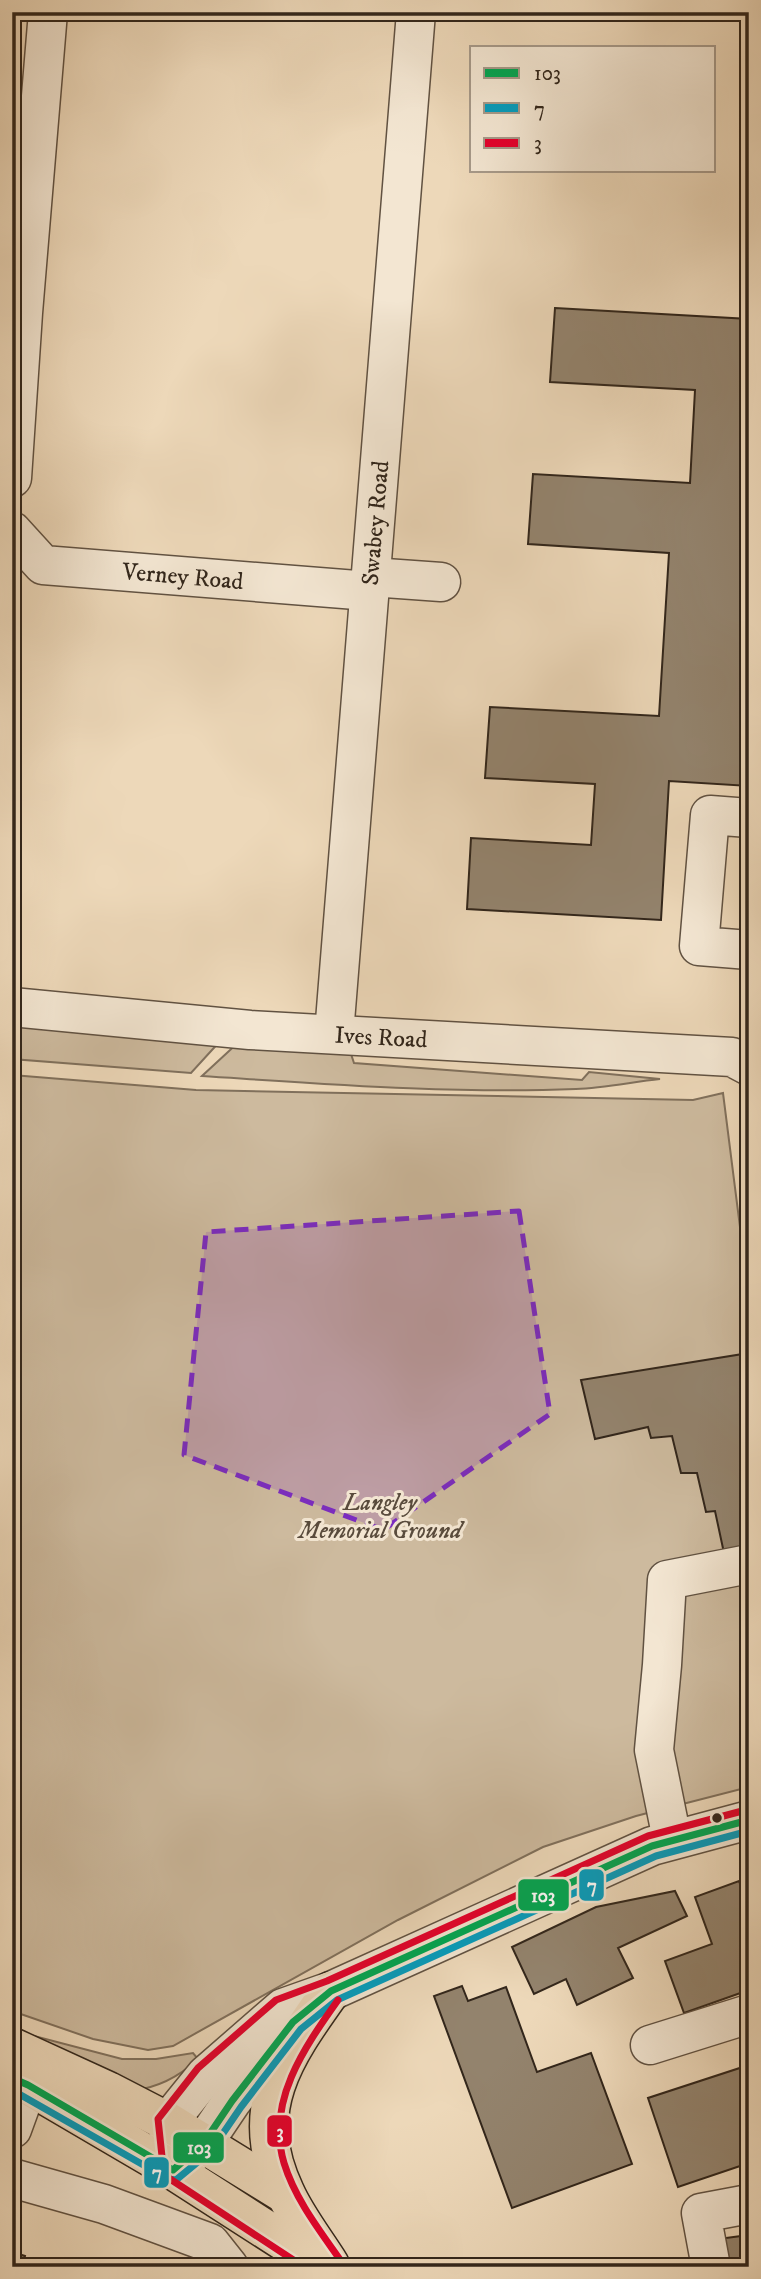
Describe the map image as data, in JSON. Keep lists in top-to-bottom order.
{
  "streets": {
    "street": ["Swabey Road", "Verney Road", "Ives Road"]
  },
  "crossings": [
    ["Swabey Road", "Verney Road"],
    ["Swabey Road", "Ives Road"]
  ],
  "parks": ["Langley Memorial Ground"],
  "lines": ["transit line 3", "transit line 103", "transit line 7"],
  "legend": ["103", "7", "3"]
}
